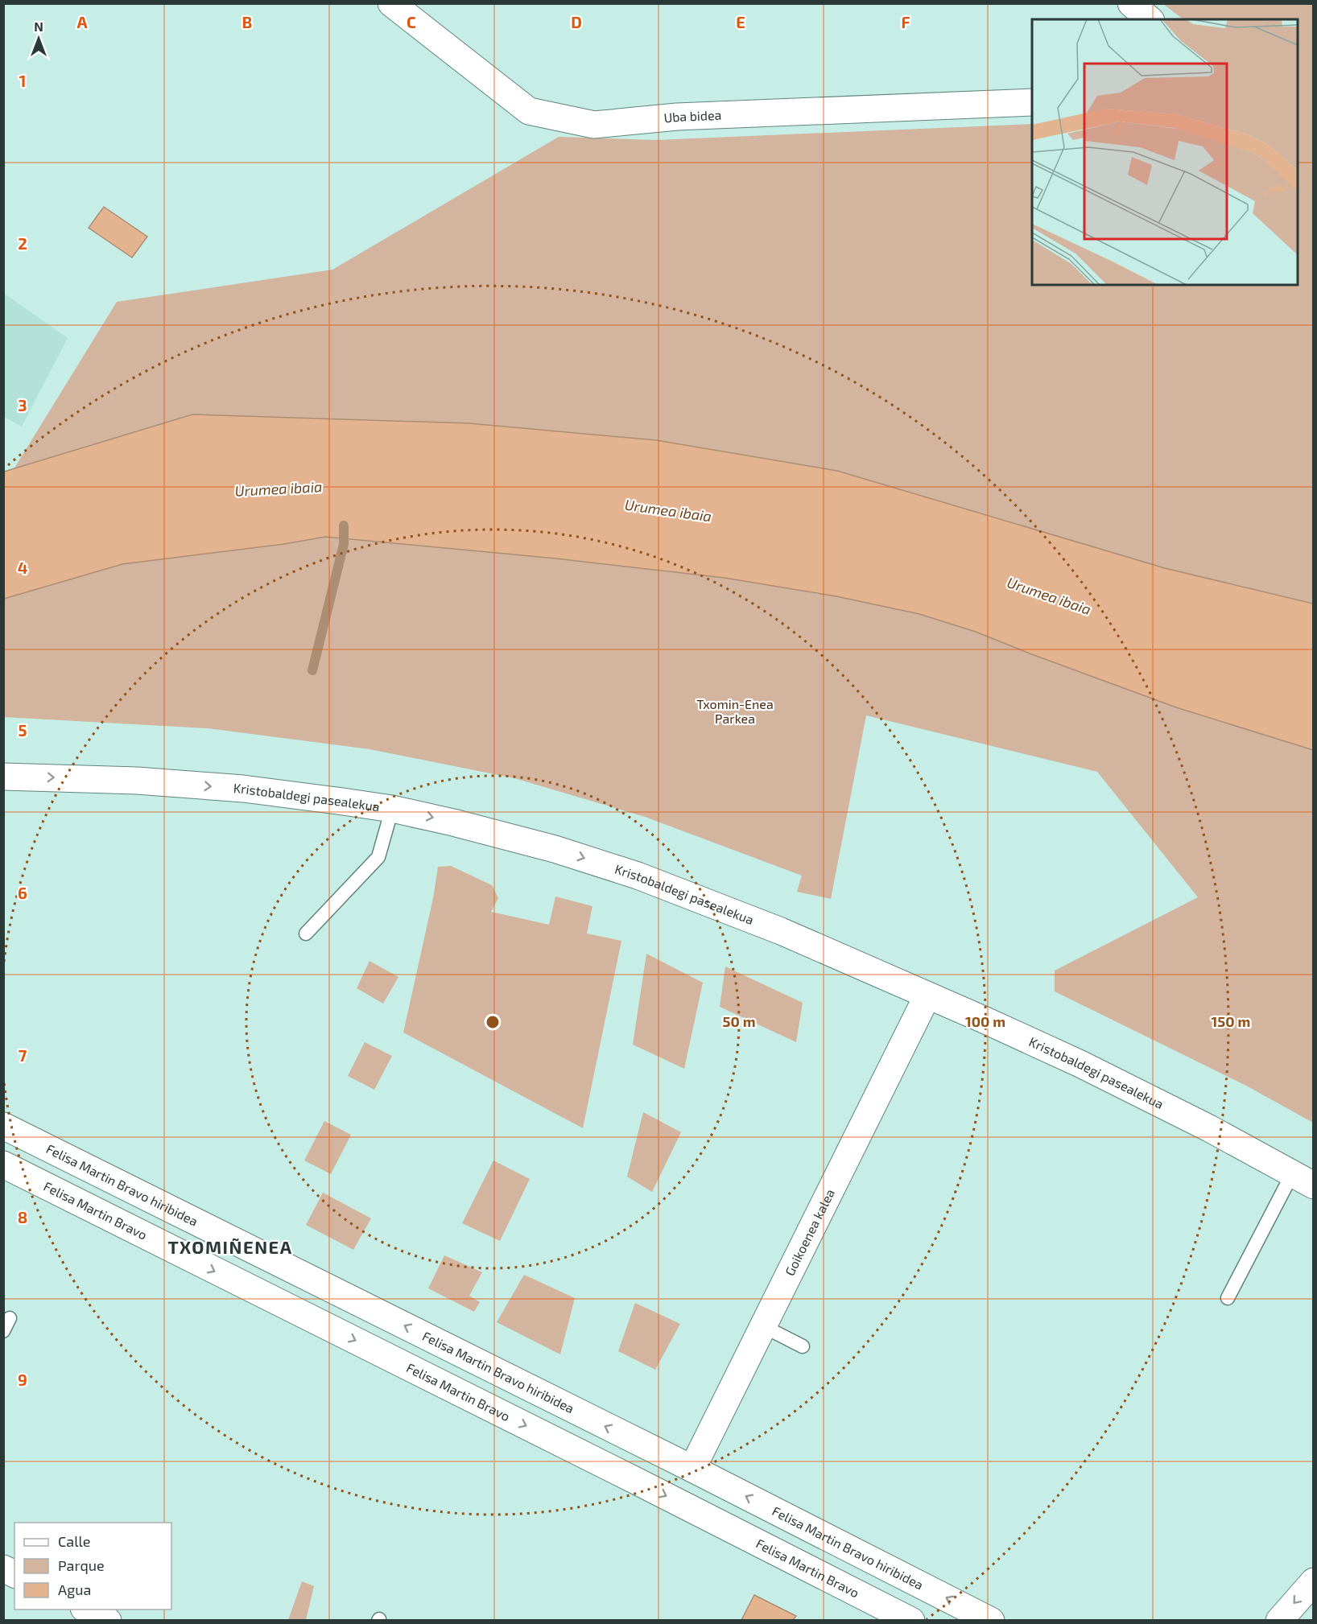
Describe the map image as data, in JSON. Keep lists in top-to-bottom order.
{
  "streets": {
    "street": [
      "Uba bidea",
      "Kristobaldegi pasealekua",
      "Felisa Martin Bravo hiribidea",
      "Felisa Martin Bravo",
      "Goikoenea kalea"
    ]
  },
  "crossings": [
    ["Kristobaldegi pasealekua", "Goikoenea kalea"],
    ["Felisa Martin Bravo hiribidea", "Goikoenea kalea"]
  ],
  "one_way": ["Kristobaldegi pasealekua", "Felisa Martin Bravo hiribidea", "Felisa Martin Bravo"],
  "districts": ["TXOMIÑENEA"],
  "water": ["Urumea ibaia"],
  "parks": ["Txomin-Enea Parkea"],
  "legend": ["Calle", "Parque", "Agua"],
  "north": "top",
  "grid": {
    "columns": [
      "A",
      "B",
      "C",
      "D",
      "E",
      "F"
    ],
    "rows": [
      "1",
      "2",
      "3",
      "4",
      "5",
      "6",
      "7",
      "8",
      "9"
    ]
  },
  "rings": ["50 m", "100 m", "150 m"]
}
